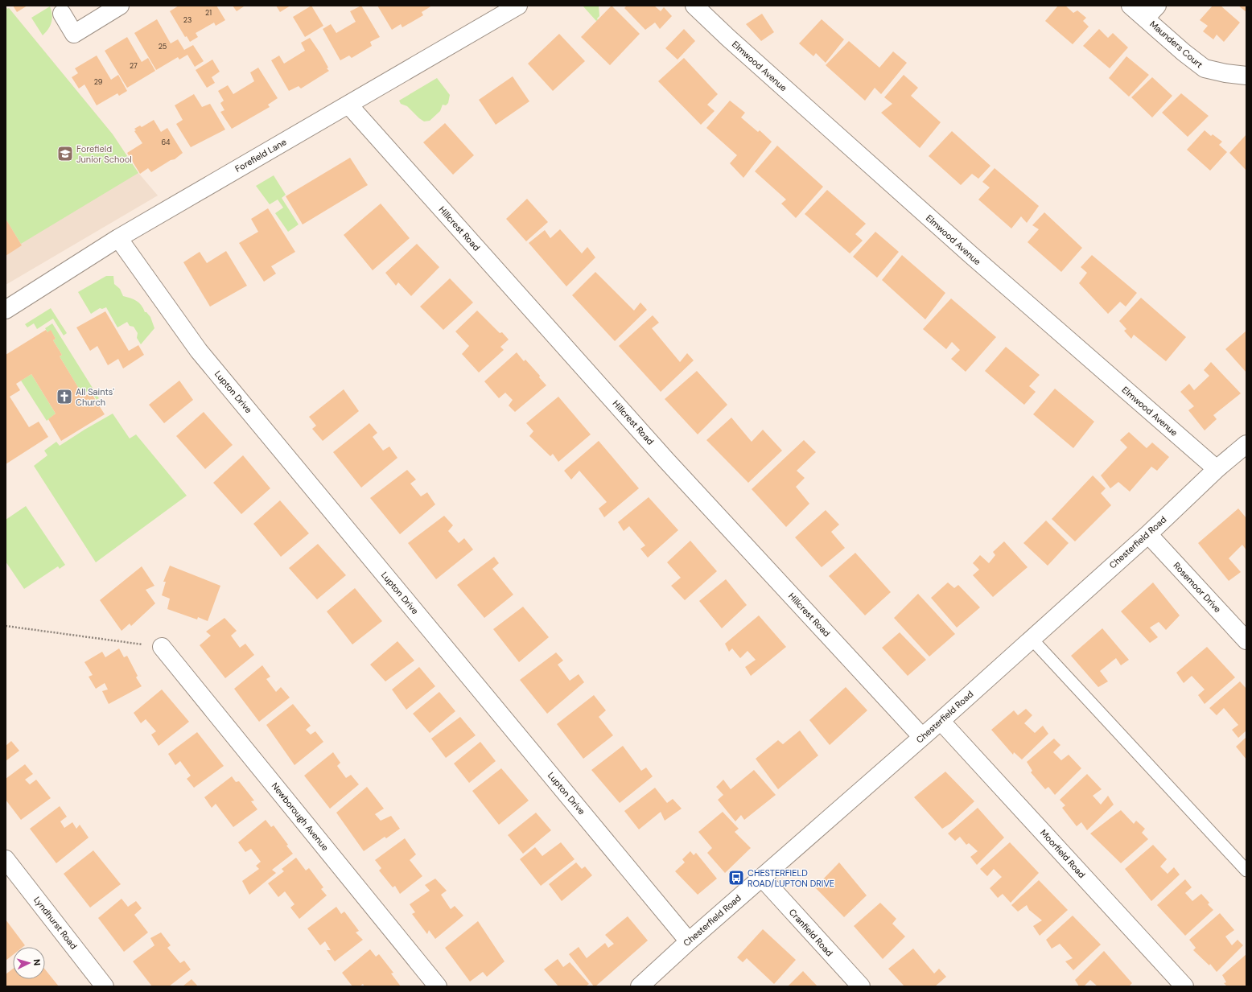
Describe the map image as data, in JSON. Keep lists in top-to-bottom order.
{
  "streets": {
    "street": [
      "Maunders Court",
      "Elmwood Avenue",
      "Forefield Lane",
      "Hillcrest Road",
      "Lupton Drive",
      "Chesterfield Road",
      "Rosemoor Drive",
      "Newborough Avenue",
      "Moorfield Road",
      "Lyndhurst Road",
      "Cranfield Road"
    ]
  },
  "crossings": [
    ["Elmwood Avenue", "Chesterfield Road"],
    ["Forefield Lane", "Hillcrest Road"],
    ["Forefield Lane", "Lupton Drive"],
    ["Hillcrest Road", "Chesterfield Road"],
    ["Lupton Drive", "Chesterfield Road"],
    ["Chesterfield Road", "Rosemoor Drive"],
    ["Chesterfield Road", "Moorfield Road"],
    ["Chesterfield Road", "Cranfield Road"]
  ],
  "places": {
    "school or university": ["Forefield Junior School"],
    "church": ["All Saints' Church"],
    "bus stop": ["CHESTERFIELD ROAD/LUPTON DRIVE"]
  },
  "house_numbers": [
    "21",
    "23",
    "25",
    "27",
    "29",
    "64"
  ],
  "north": "right"
}
